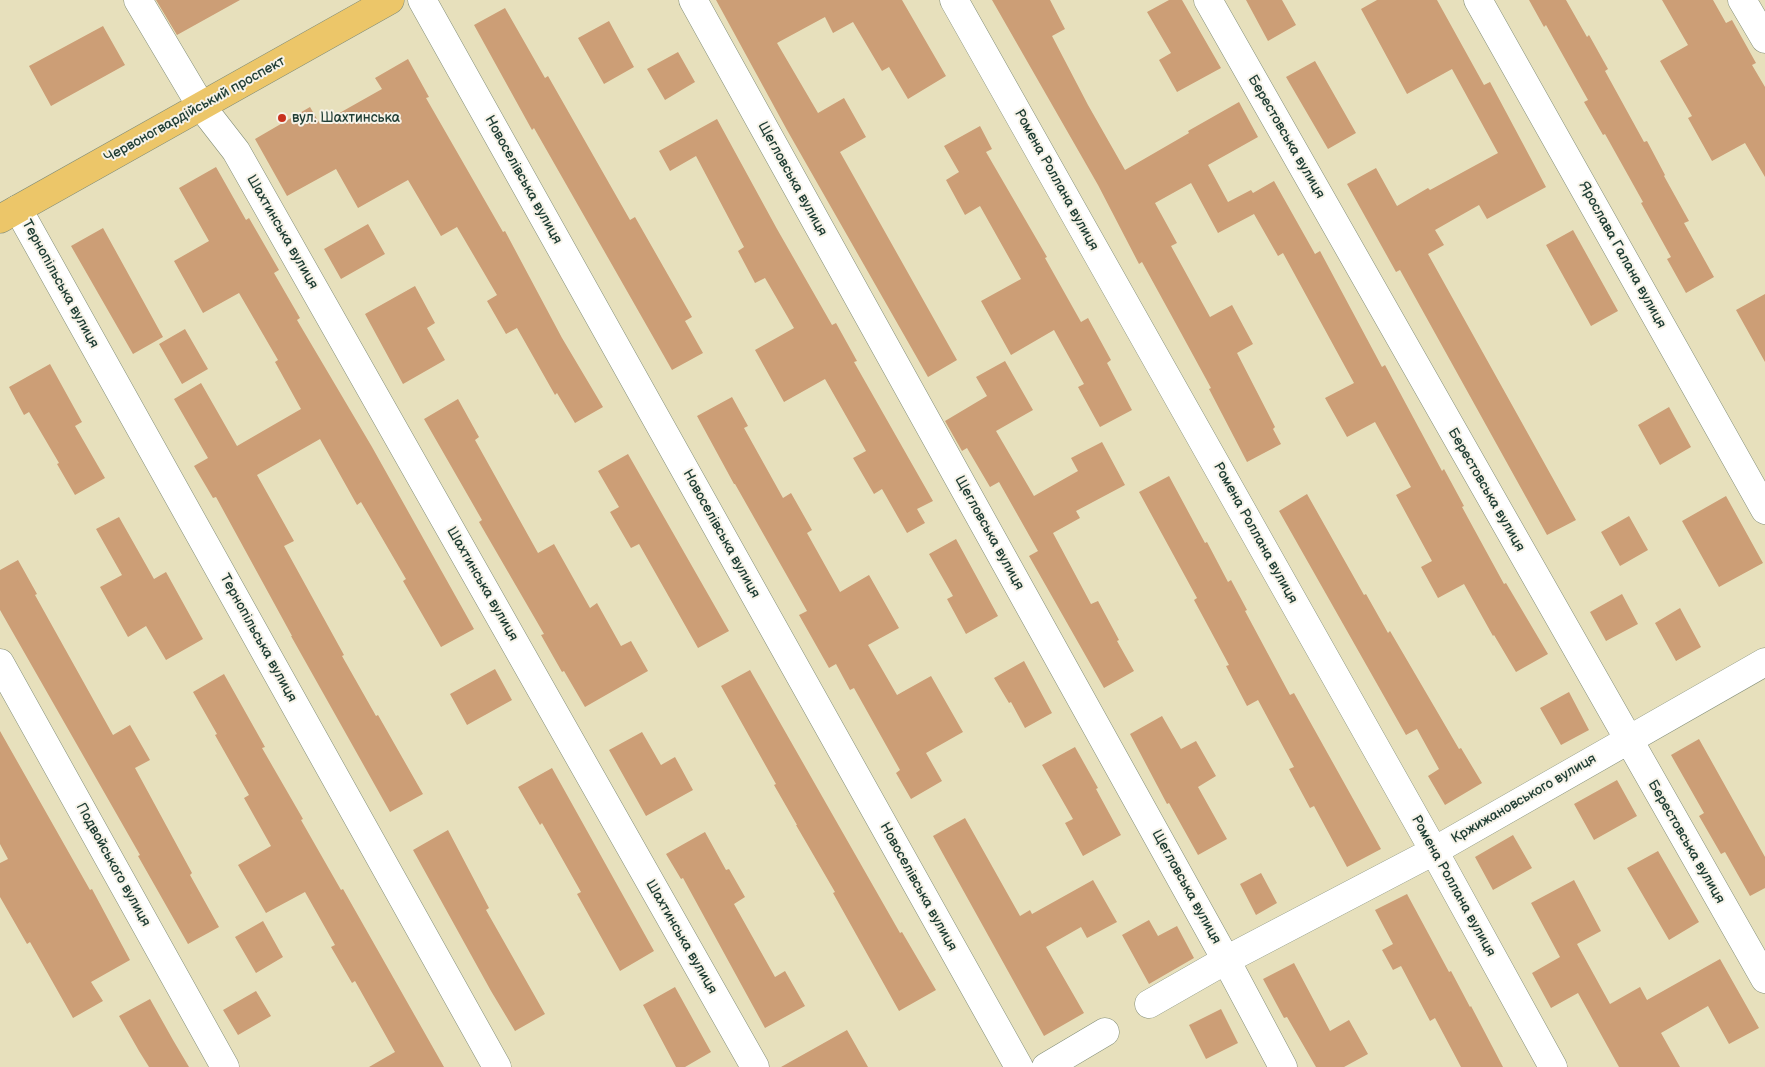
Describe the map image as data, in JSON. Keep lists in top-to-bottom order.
{
  "streets": {
    "main road": ["Червоногвардійський проспект"],
    "street": [
      "Берестовська вулиця",
      "Щегловська вулиця",
      "Новоселівська вулиця",
      "Ромена Роллана вулиця",
      "Шахтинська вулиця",
      "Ярослава Галана вулиця",
      "Тернопільська вулиця",
      "Кржижановського вулиця",
      "Подвойського вулиця"
    ]
  },
  "crossings": [
    ["Червоногвардійський проспект", "Шахтинська вулиця"],
    ["Червоногвардійський проспект", "Тернопільська вулиця"],
    ["Берестовська вулиця", "Кржижановського вулиця"],
    ["Щегловська вулиця", "Кржижановського вулиця"],
    ["Ромена Роллана вулиця", "Кржижановського вулиця"]
  ],
  "places": ["вул. Шахтинська"]
}
